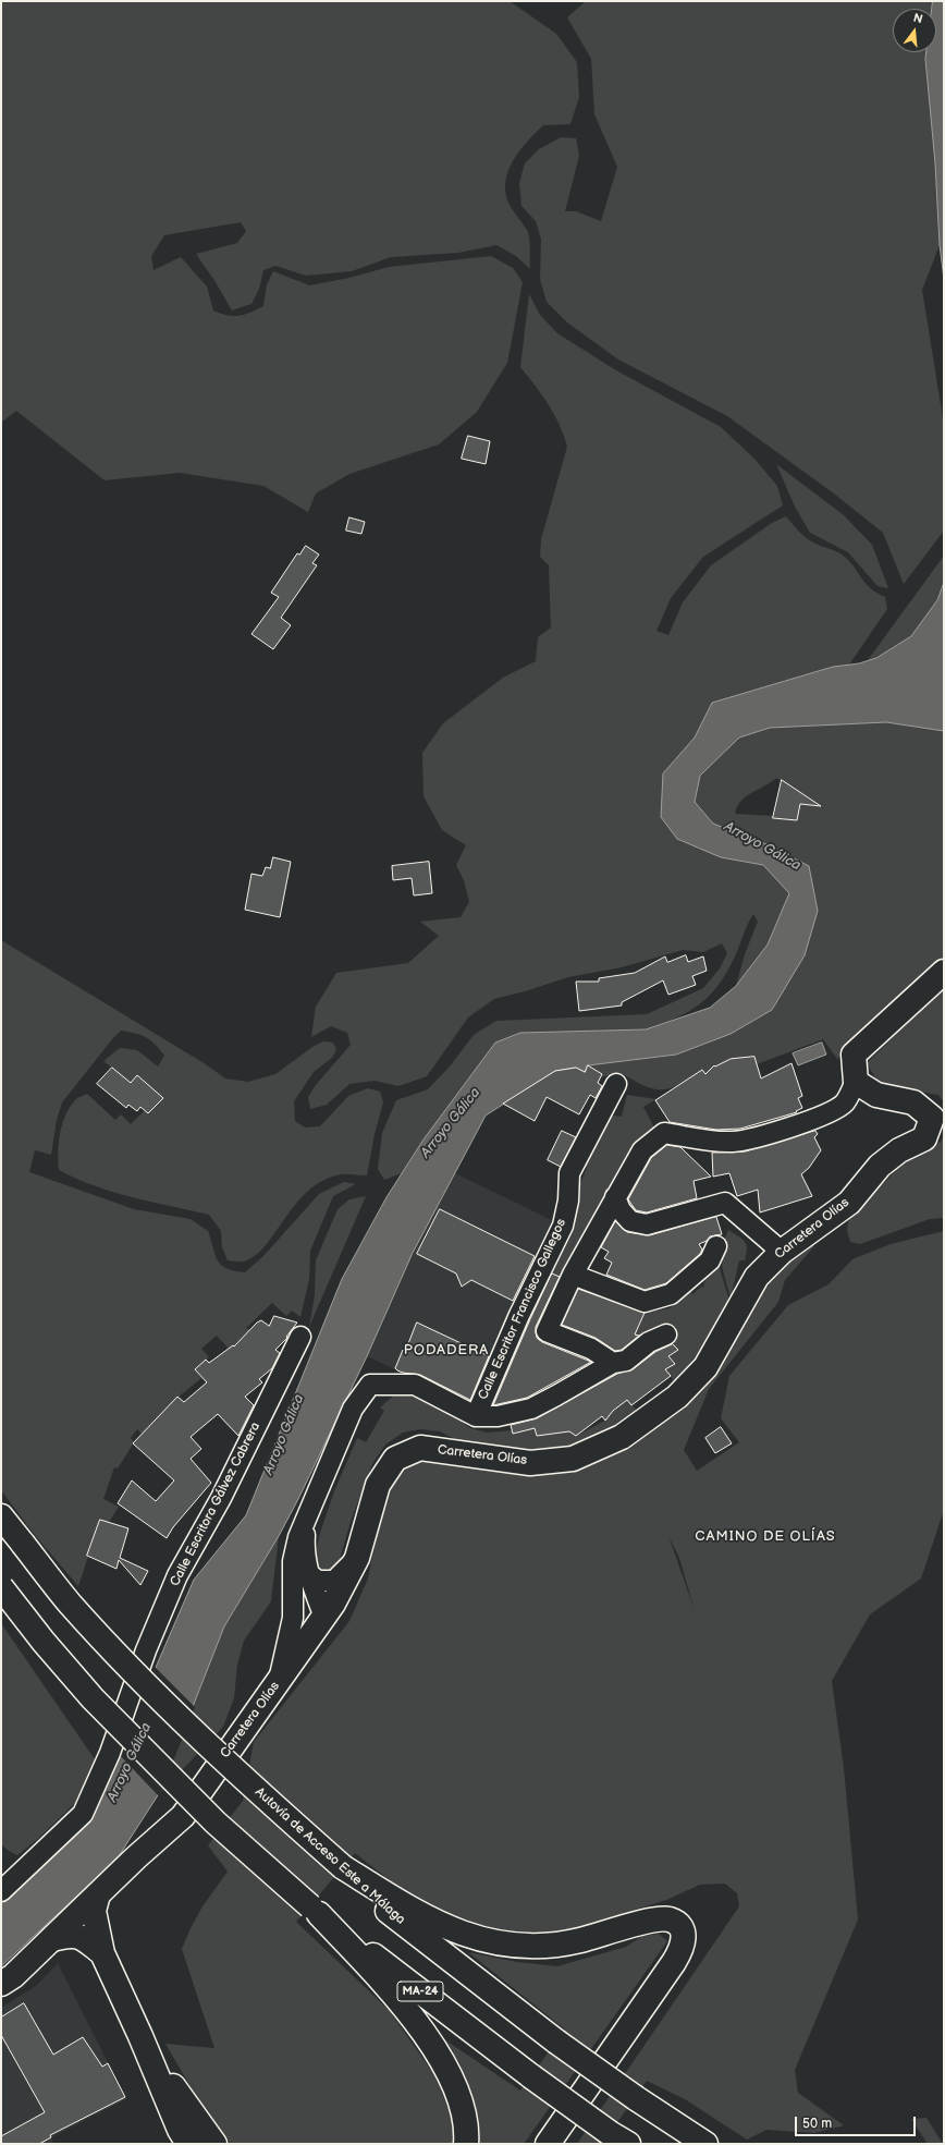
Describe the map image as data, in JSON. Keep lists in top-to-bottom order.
{
  "streets": {
    "main road": ["Carretera Olías", "Autovía de Acceso Este a Málaga", "MA-24"],
    "street": ["Calle Escritor Francisco Gallegos", "Calle Escritora Gálvez Cabrera"]
  },
  "districts": ["PODADERA", "CAMINO DE OLÍAS"],
  "water": ["Arroyo Gálica"],
  "scale_bar": "50 m",
  "north": "top"
}
